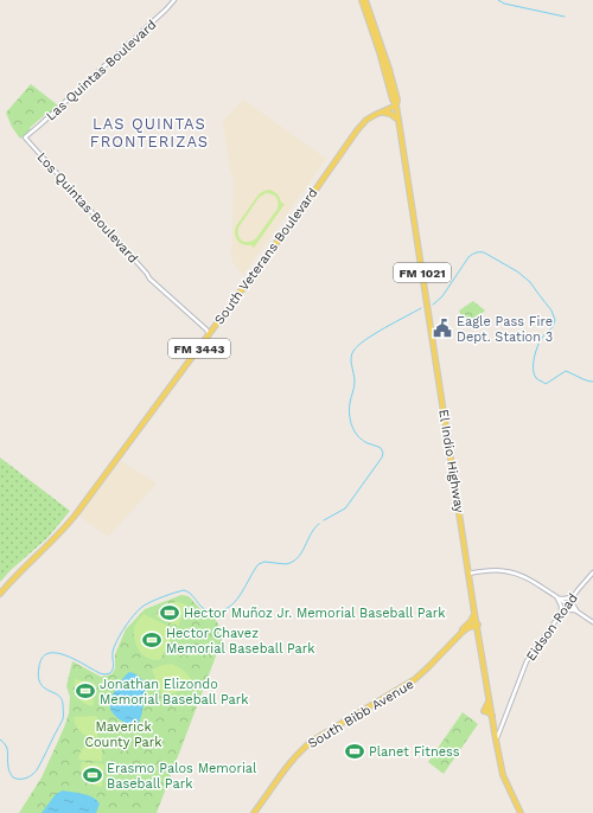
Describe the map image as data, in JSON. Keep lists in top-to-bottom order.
{
  "streets": {
    "main road": [
      "South Veterans Boulevard",
      "FM 1021",
      "FM 3443",
      "El Indio Highway",
      "South Bibb Avenue"
    ],
    "street": ["Las Quintas Boulevard", "Los Quintas Boulevard", "Eidson Road"]
  },
  "crossings": [
    ["Las Quintas Boulevard", "Los Quintas Boulevard"],
    ["Los Quintas Boulevard", "South Veterans Boulevard"],
    ["South Veterans Boulevard", "El Indio Highway"],
    ["El Indio Highway", "Eidson Road"],
    ["El Indio Highway", "South Bibb Avenue"]
  ],
  "districts": ["LAS QUINTAS FRONTERIZAS"],
  "parks": ["Maverick County Park"],
  "places": {
    "public building": ["Eagle Pass Fire Dept. Station 3"],
    "sports": [
      "Hector Muñoz Jr. Memorial Baseball Park",
      "Hector Chavez Memorial Baseball Park",
      "Jonathan Elizondo Memorial Baseball Park",
      "Planet Fitness",
      "Erasmo Palos Memorial Baseball Park"
    ]
  }
}
